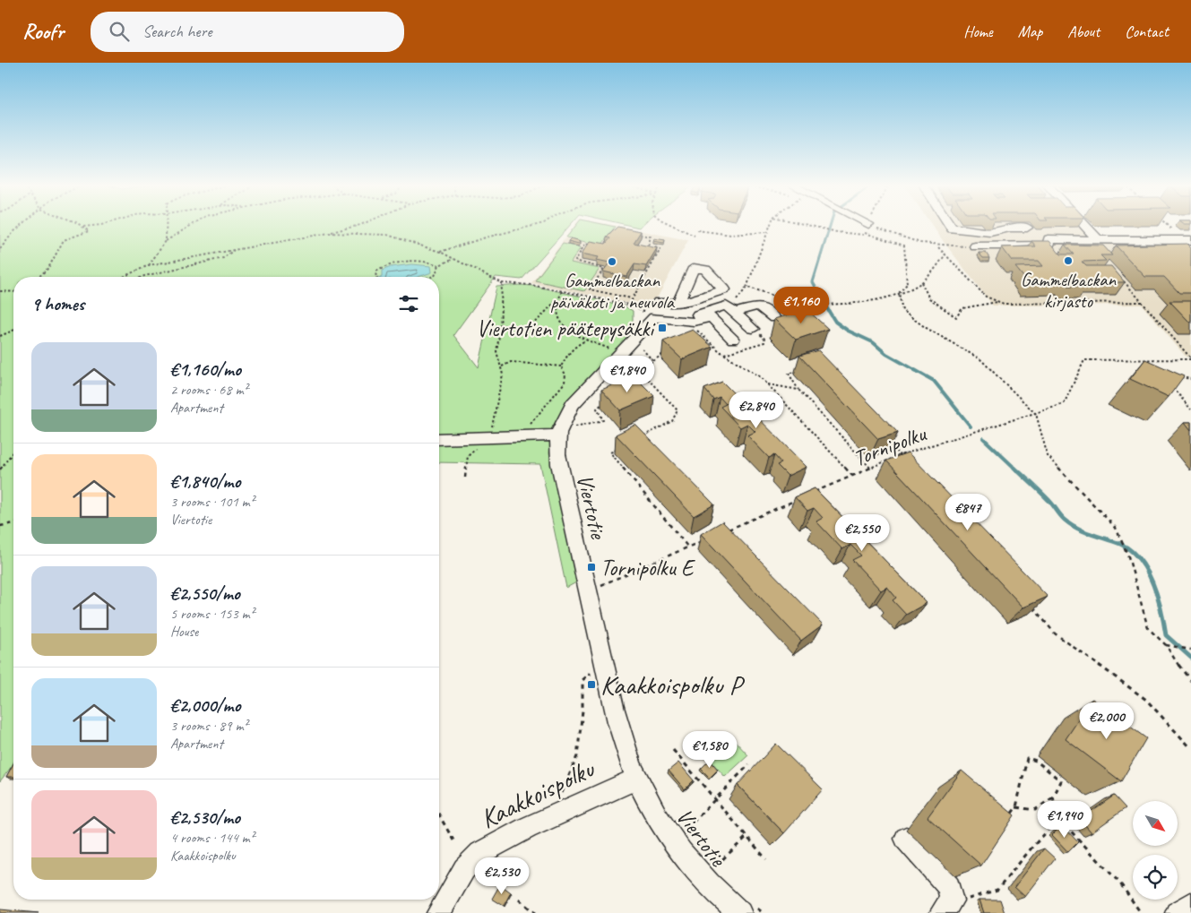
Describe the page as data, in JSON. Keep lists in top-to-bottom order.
{
  "streets": {
    "street": ["Viertotie", "Kaakkoispolku"],
    "path": ["Tornipolku"]
  },
  "crossings": [
    ["Viertotie", "Kaakkoispolku"]
  ],
  "places": {
    "other": ["Gammelbackan kirjasto", "Gammelbackan päiväkoti ja neuvola"],
    "transit": ["Viertotien päätepysäkki", "Tornipolku E", "Kaakkoispolku P"]
  },
  "north": "bottom right",
  "page": {
    "header": "Roofr",
    "search": "Search here",
    "nav": [
      "Home",
      "Map",
      "About",
      "Contact"
    ],
    "heading": "9 homes",
    "price": [
      "€1,160",
      "€1,840",
      "€2,840",
      "€847",
      "€2,550",
      "€2,000",
      "€1,580",
      "€1,940",
      "€2,530"
    ],
    "list": [
      {
        "name": "€1,160/mo",
        "note": "2 rooms · 68 m² · Apartment"
      },
      {
        "name": "€1,840/mo",
        "note": "3 rooms · 101 m² · Viertotie"
      },
      {
        "name": "€2,550/mo",
        "note": "5 rooms · 153 m² · House"
      },
      {
        "name": "€2,000/mo",
        "note": "3 rooms · 89 m² · Apartment"
      },
      {
        "name": "€2,530/mo",
        "note": "4 rooms · 144 m² · Kaakkoispolku"
      }
    ]
  }
}
